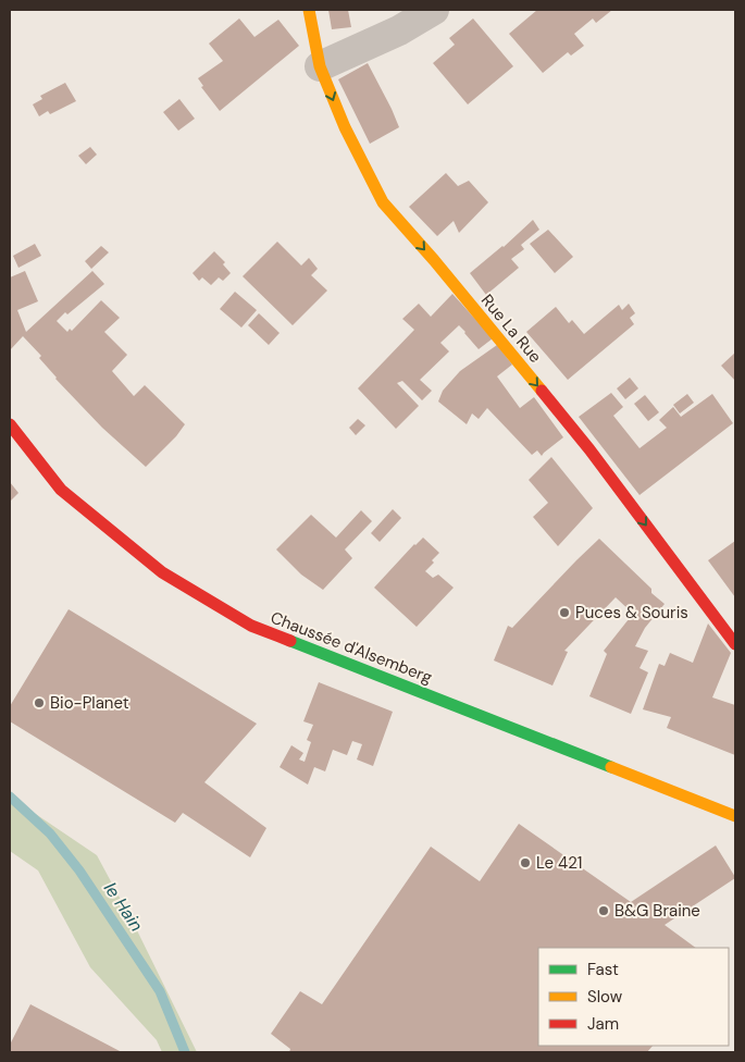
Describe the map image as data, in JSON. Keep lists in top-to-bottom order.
{
  "streets": {
    "main road": ["Rue La Rue", "Chaussée d'Alsemberg"]
  },
  "one_way": ["Rue La Rue"],
  "water": ["le Hain"],
  "places": [
    "Puces & Souris",
    "Bio-Planet",
    "Le 421",
    "B&G Braine"
  ],
  "legend": ["Fast", "Slow", "Jam"]
}
